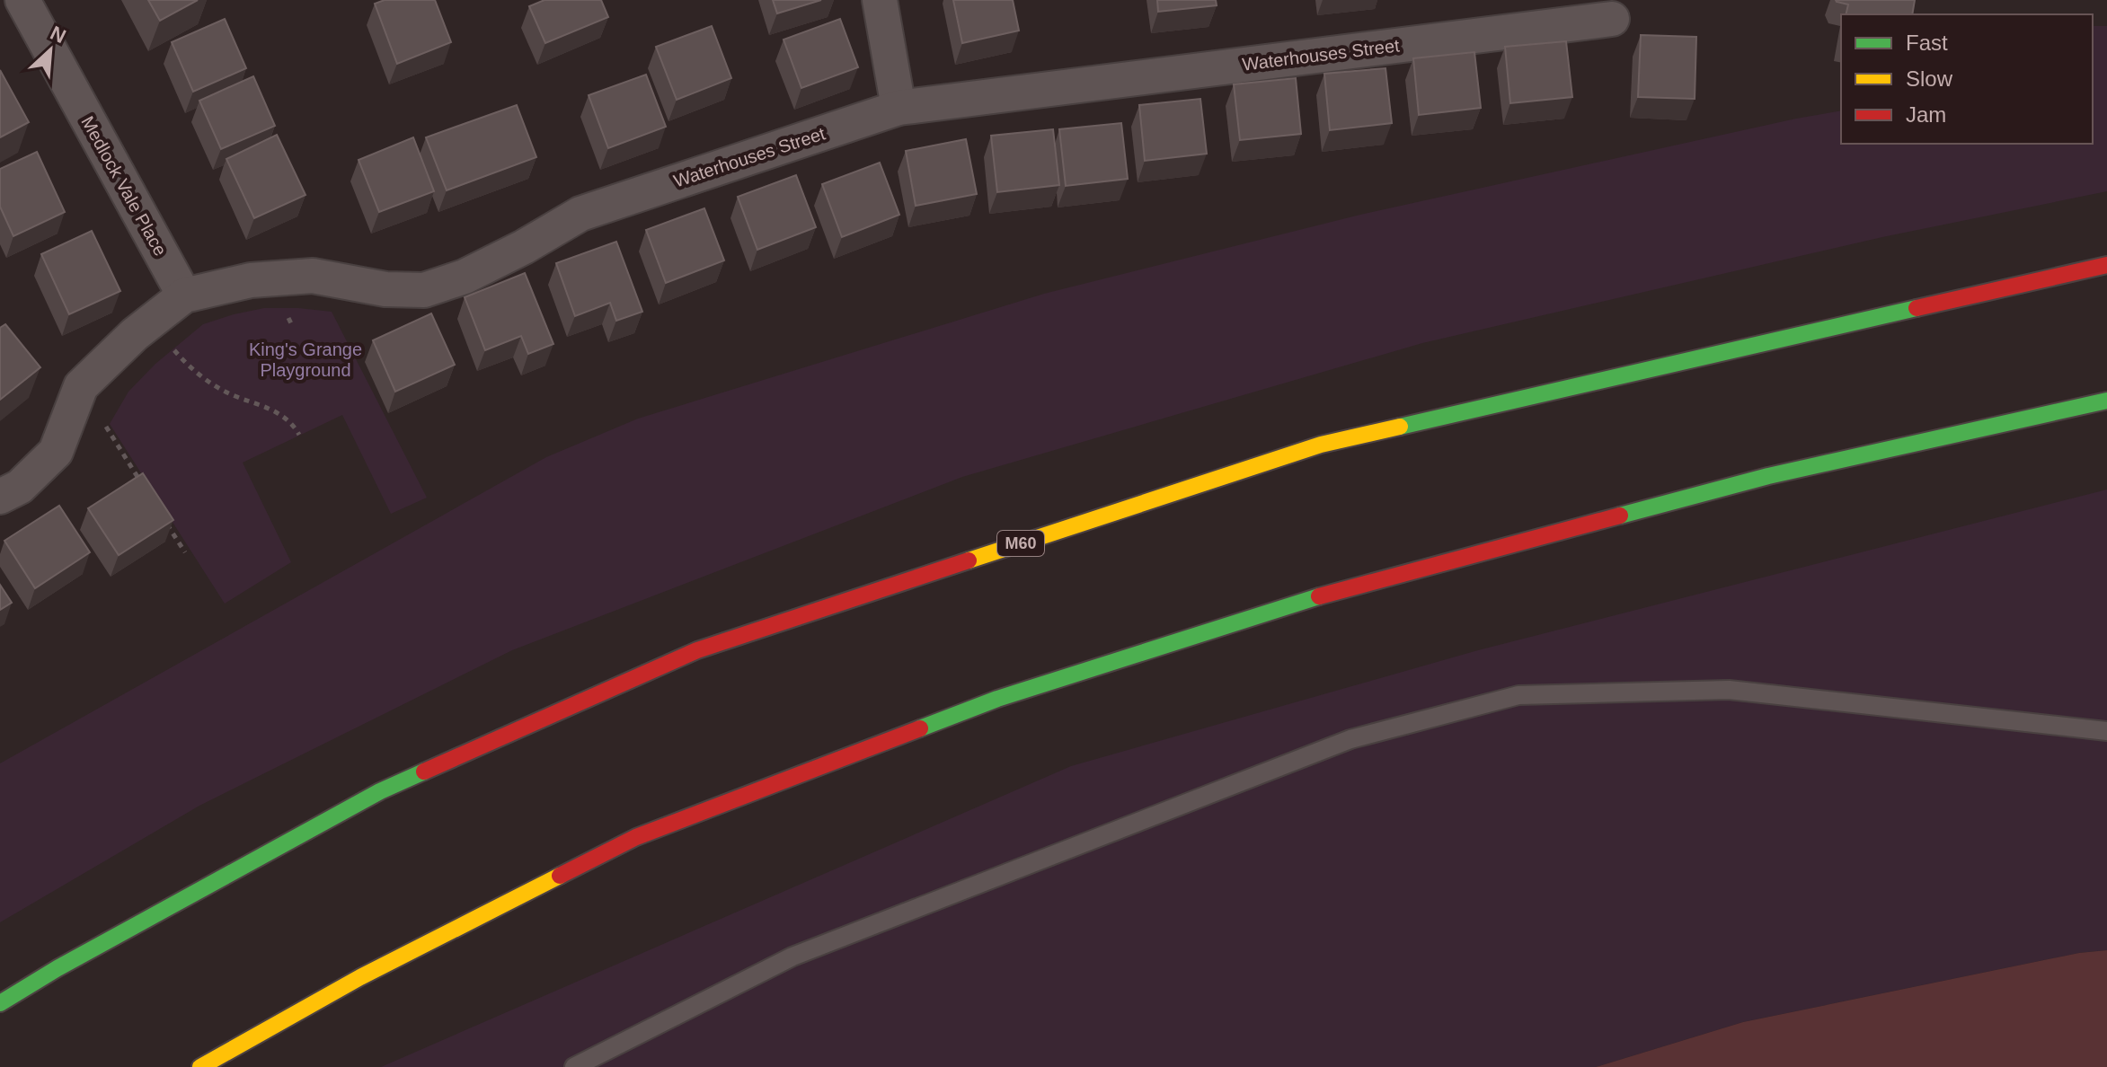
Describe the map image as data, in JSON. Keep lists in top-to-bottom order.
{
  "streets": {
    "highway": ["M60"],
    "street": ["Waterhouses Street", "Medlock Vale Place"]
  },
  "crossings": [
    ["Waterhouses Street", "Medlock Vale Place"]
  ],
  "parks": ["King's Grange Playground"],
  "legend": ["Fast", "Slow", "Jam"],
  "north": "top right"
}
